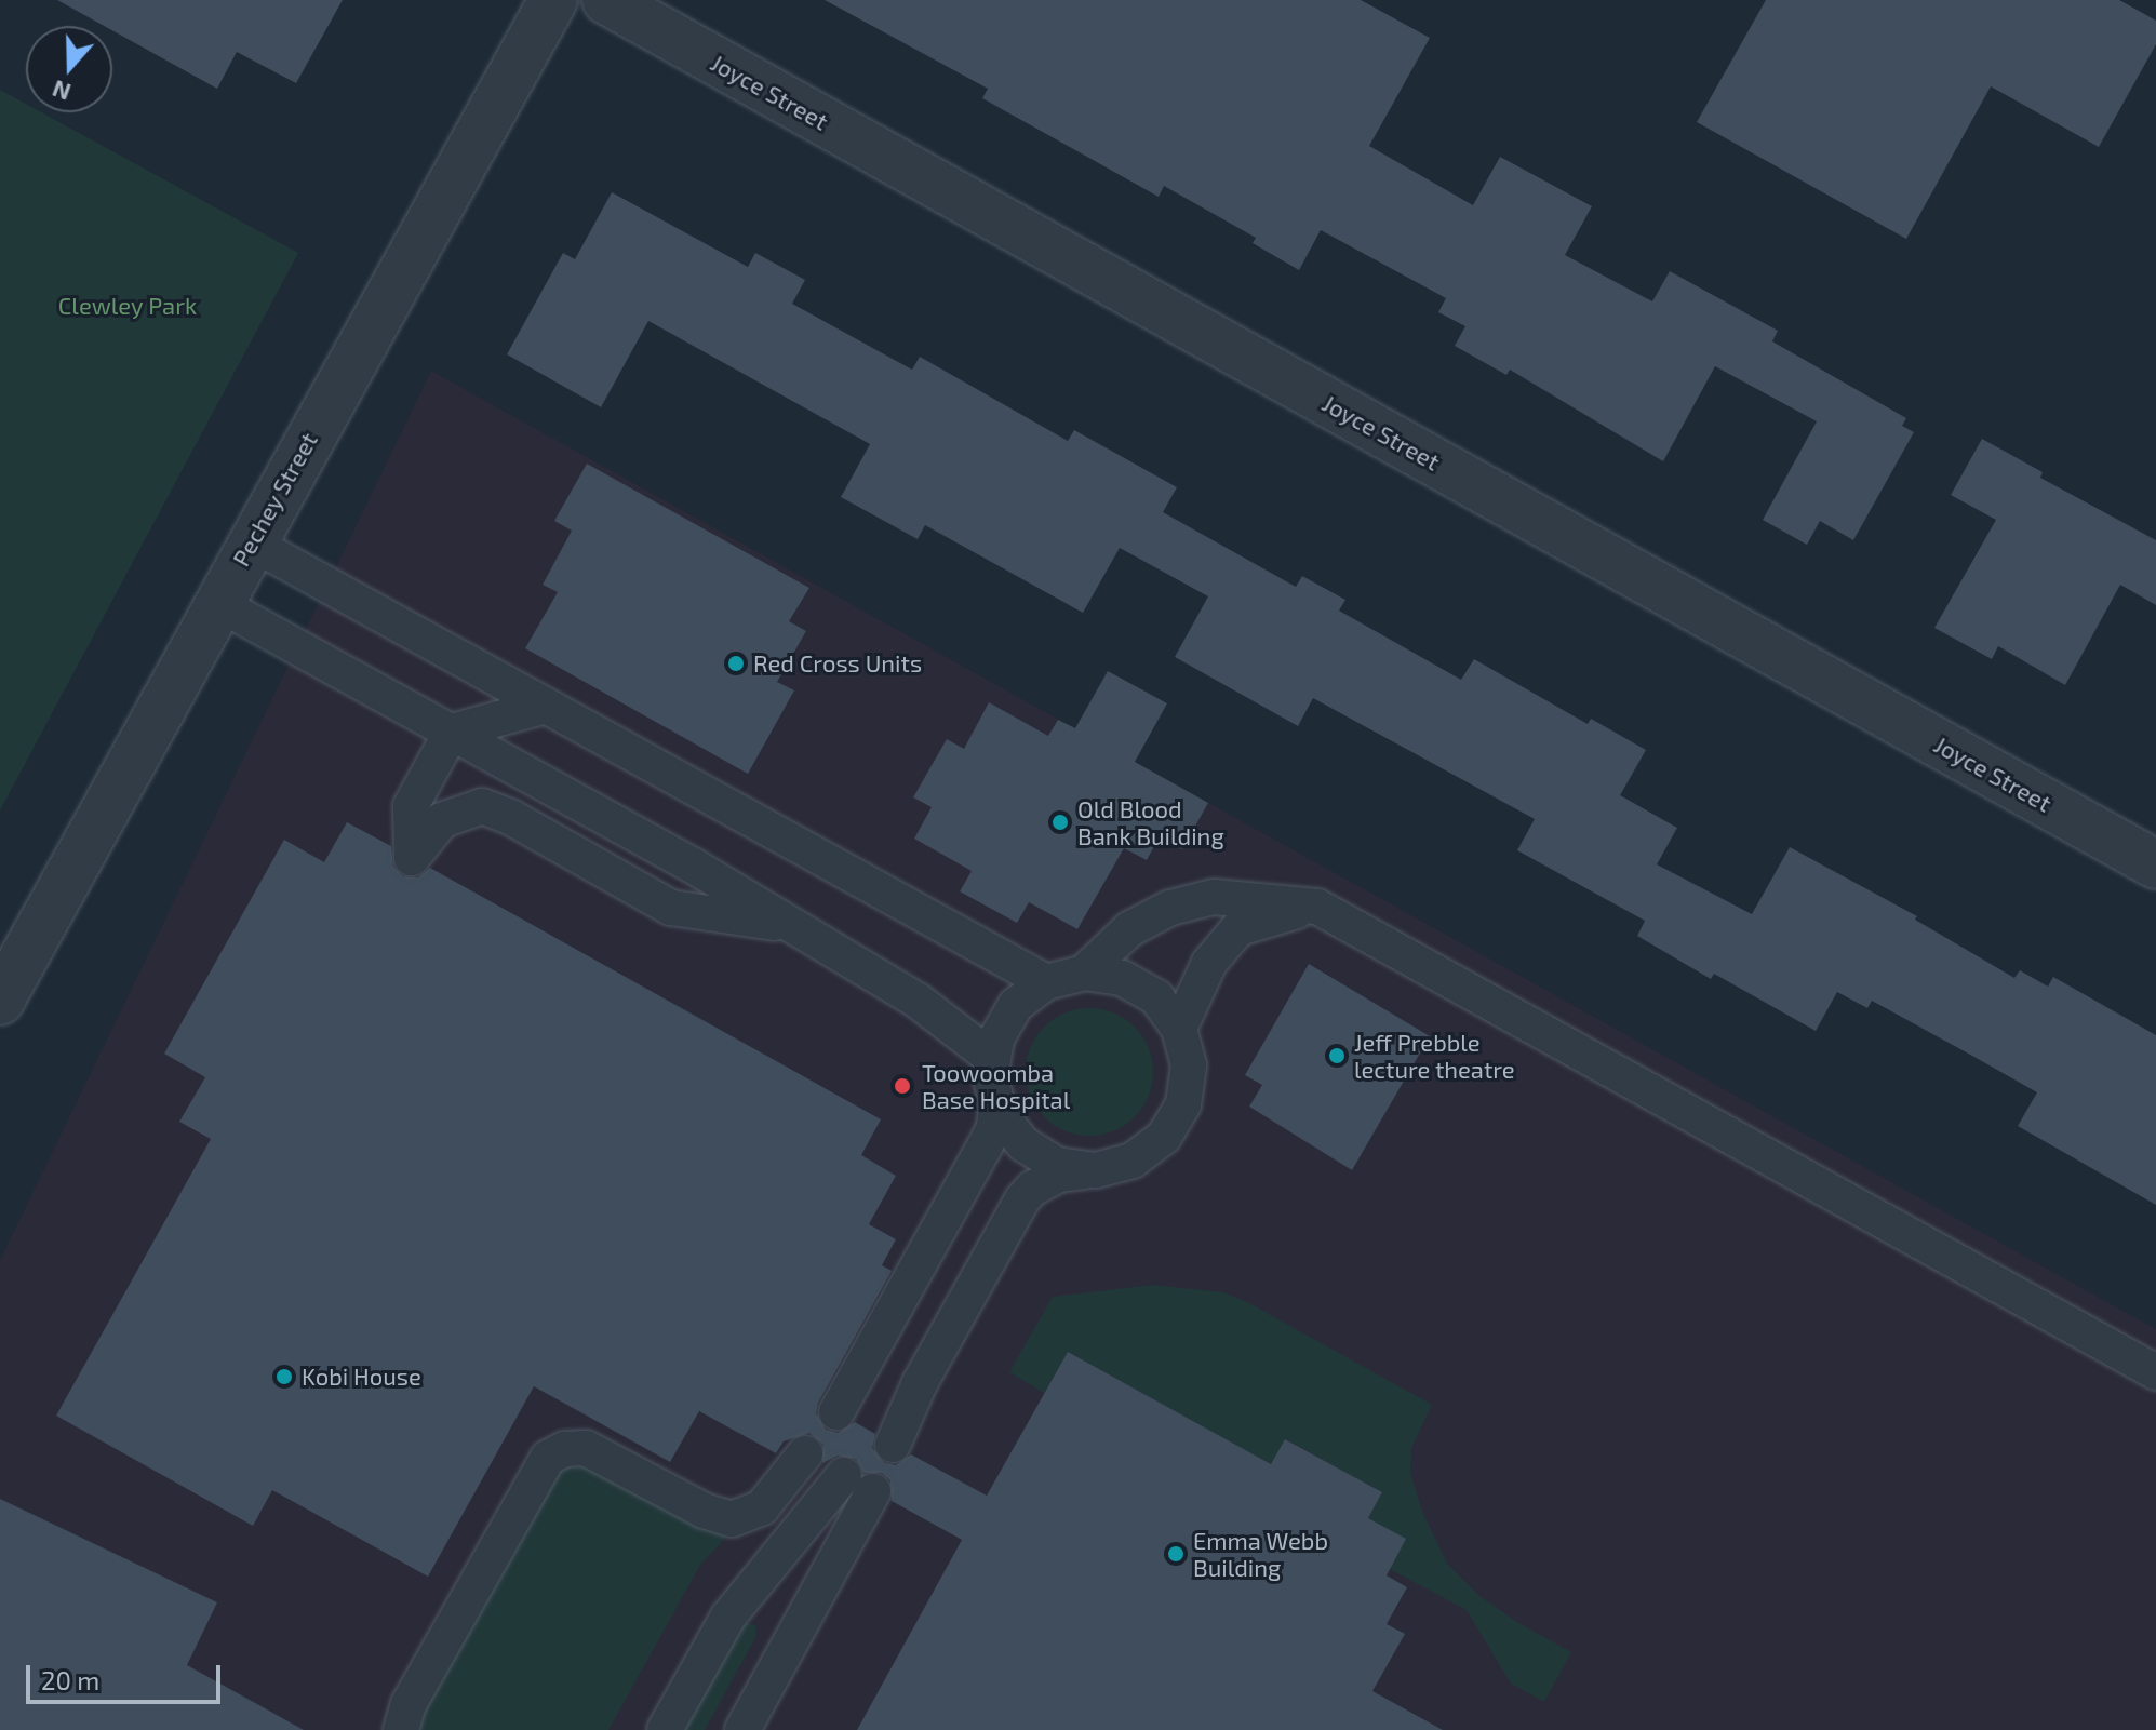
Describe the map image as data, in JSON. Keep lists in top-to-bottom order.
{
  "streets": {
    "street": ["Joyce Street", "Pechey Street"]
  },
  "parks": ["Clewley Park"],
  "places": [
    "Red Cross Units",
    "Old Blood Bank Building",
    "Jeff Prebble lecture theatre",
    "Toowoomba Base Hospital",
    "Kobi House",
    "Emma Webb Building"
  ],
  "scale_bar": "20 m",
  "north": "bottom"
}
